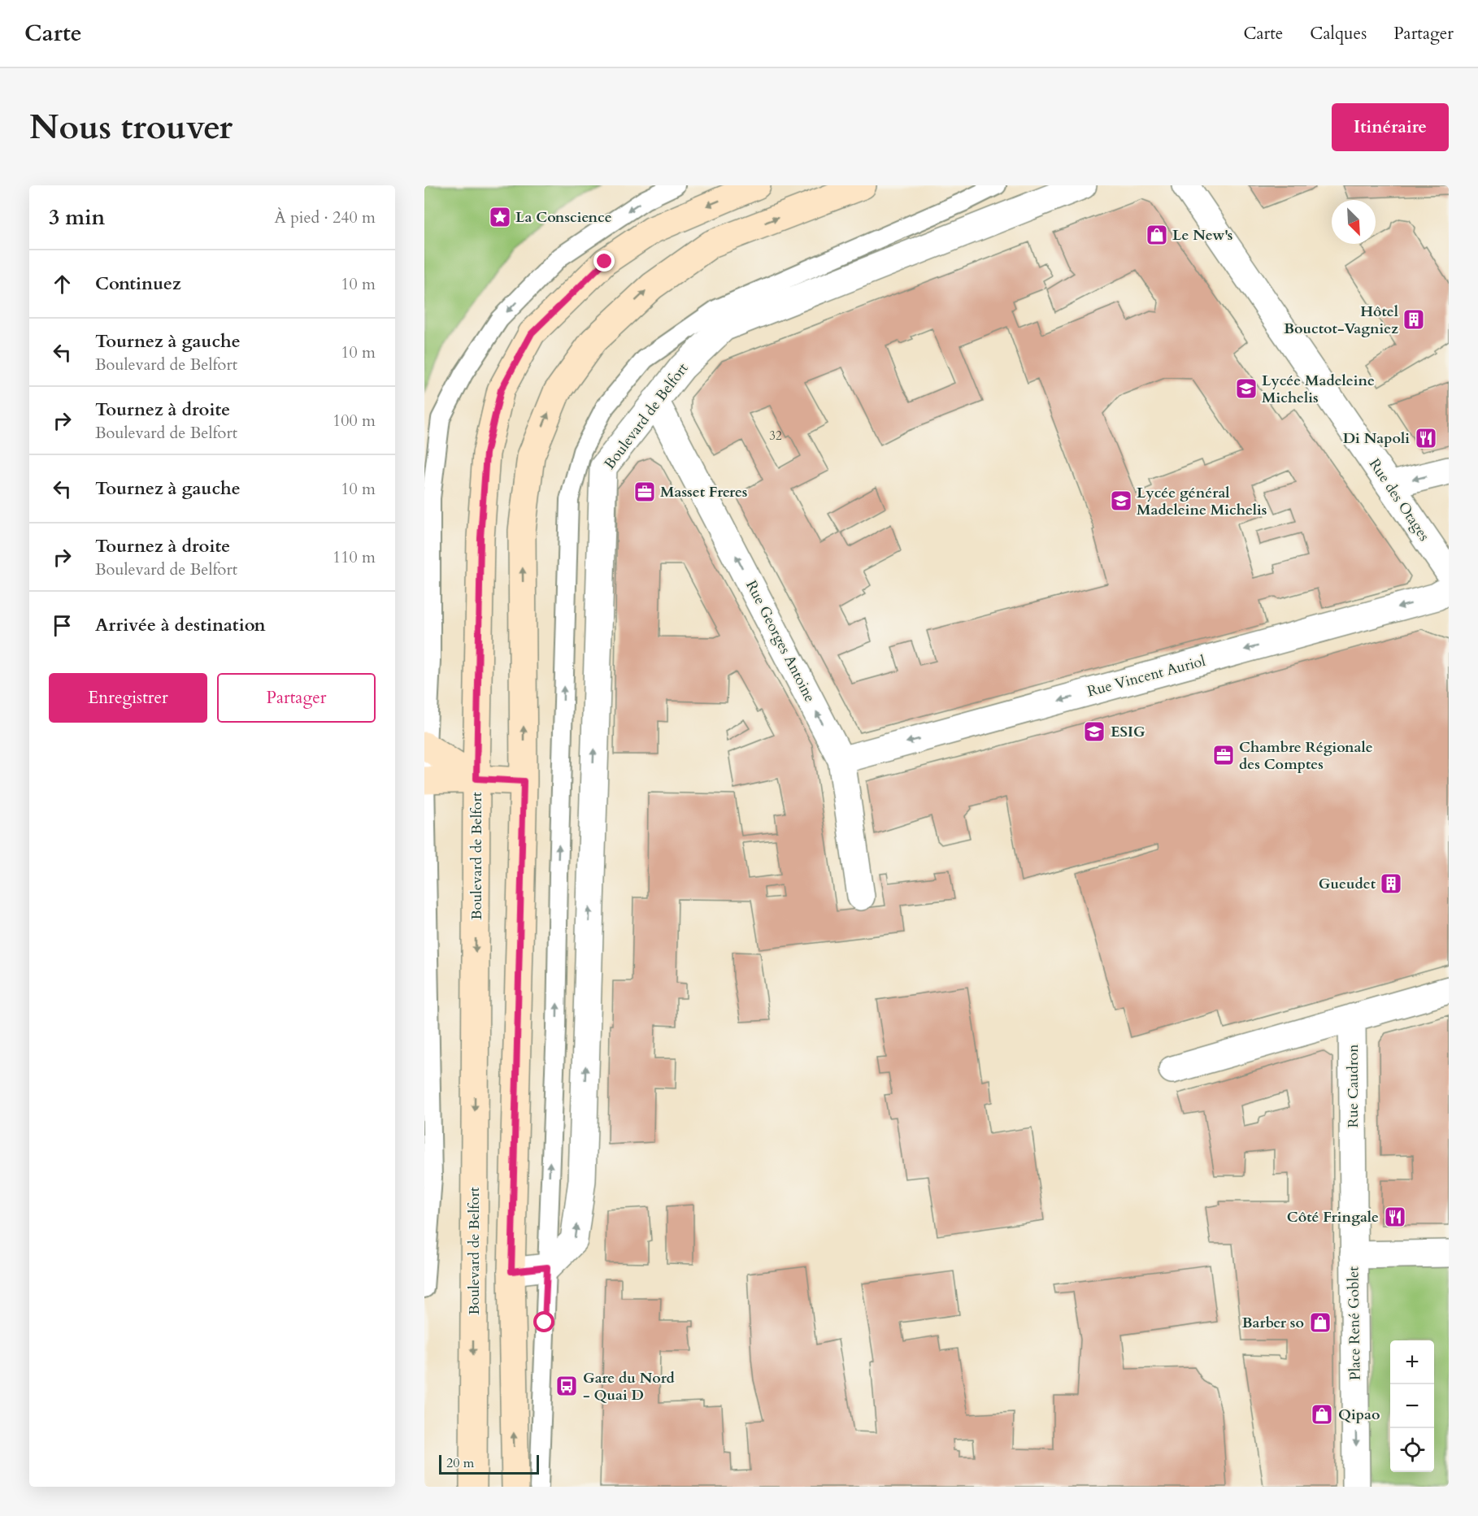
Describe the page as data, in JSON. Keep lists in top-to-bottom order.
{
  "streets": {
    "main road": ["Boulevard de Belfort"],
    "street": [
      "Rue des Otages",
      "Rue Georges Antoine",
      "Rue Vincent Auriol",
      "Rue Caudron",
      "Place René Goblet"
    ]
  },
  "crossings": [
    ["Boulevard de Belfort", "Rue Georges Antoine"],
    ["Rue Georges Antoine", "Rue Vincent Auriol"],
    ["Rue Caudron", "Place René Goblet"]
  ],
  "one_way": ["Rue Georges Antoine", "Rue Vincent Auriol", "Place René Goblet"],
  "places": {
    "place": ["La Conscience"],
    "shop": ["Le New's", "Barber so", "Qipao"],
    "building": ["Hôtel Bouctot-Vagniez", "Gueudet"],
    "school or university": ["Lycée Madeleine Michelis", "Lycée général Madeleine Michelis", "ESIG"],
    "restaurant": ["Di Napoli", "Côté Fringale"],
    "office": ["Masset Freres", "Chambre Régionale des Comptes"],
    "bus stop": ["Gare du Nord - Quai D"]
  },
  "house_numbers": ["32"],
  "scale_bar": "20 m",
  "north": "bottom right",
  "page": {
    "header": "Carte",
    "nav": ["Carte", "Calques", "Partager"],
    "buttons": [
      "Itinéraire",
      ["Enregistrer", "Partager"]
    ],
    "title": "Nous trouver",
    "heading": ["3 min", "À pied · 240 m"],
    "list": [
      ["Continuez", "10 m"],
      ["Tournez à gauche", "Boulevard de Belfort", "10 m"],
      ["Tournez à droite", "Boulevard de Belfort", "100 m"],
      ["Tournez à gauche", "10 m"],
      ["Tournez à droite", "Boulevard de Belfort", "110 m"],
      "Arrivée à destination"
    ],
    "map_buttons": ["+", "−"],
    "scale": "20 m"
  }
}
